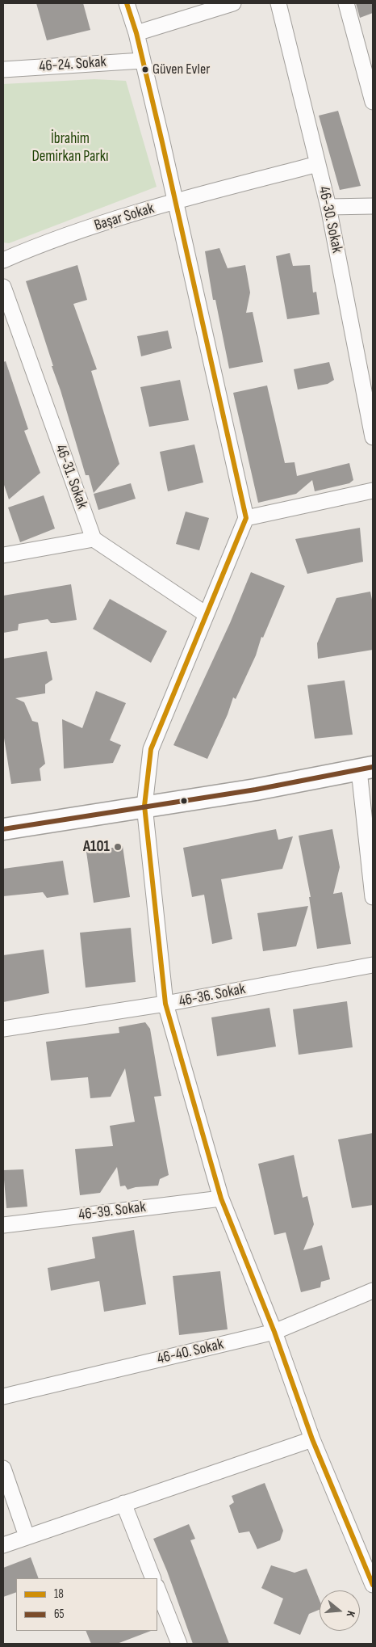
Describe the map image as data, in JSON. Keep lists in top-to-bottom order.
{
  "streets": {
    "street": [
      "46-24. Sokak",
      "Başar Sokak",
      "46-30. Sokak",
      "46-31. Sokak",
      "46-36. Sokak",
      "46-39. Sokak",
      "46-40. Sokak"
    ]
  },
  "crossings": [
    ["Başar Sokak", "46-30. Sokak"]
  ],
  "parks": ["İbrahim Demirkan Parkı"],
  "places": ["Güven Evler", "A101"],
  "lines": ["transit line 18", "transit line 65"],
  "legend": ["18", "65"],
  "north": "right"
}
